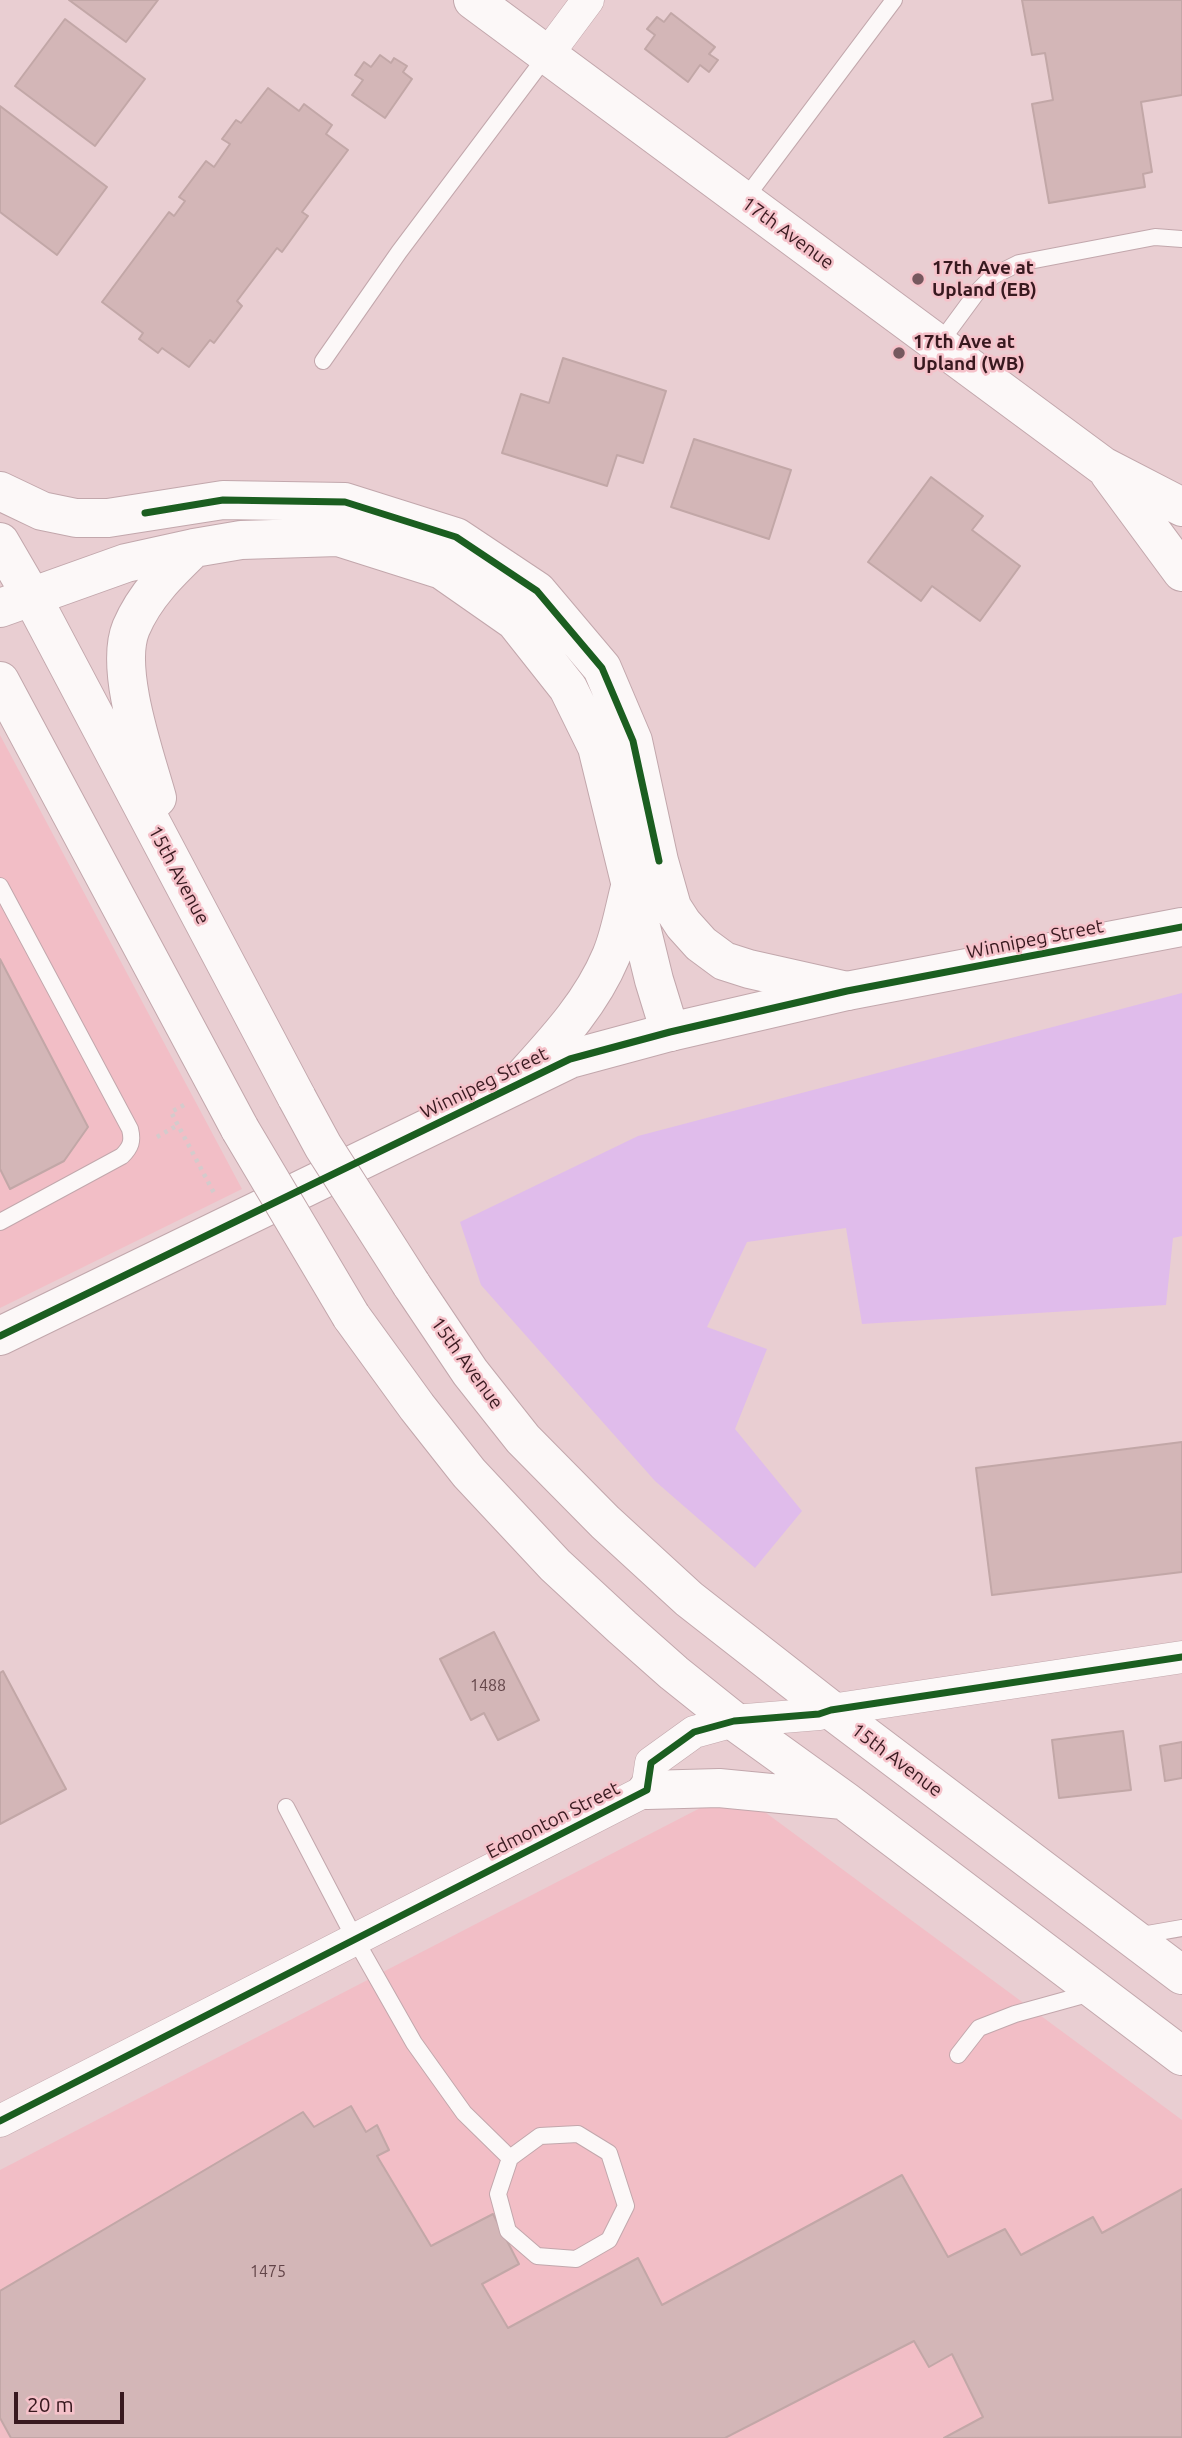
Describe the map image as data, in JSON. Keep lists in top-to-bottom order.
{
  "streets": {
    "main road": ["17th Avenue", "15th Avenue", "Winnipeg Street"],
    "street": ["Edmonton Street"]
  },
  "crossings": [
    ["15th Avenue", "Edmonton Street"]
  ],
  "places": ["17th Ave at Upland (EB)", "17th Ave at Upland (WB)"],
  "house_numbers": ["1488", "1475"],
  "scale_bar": "20 m"
}
